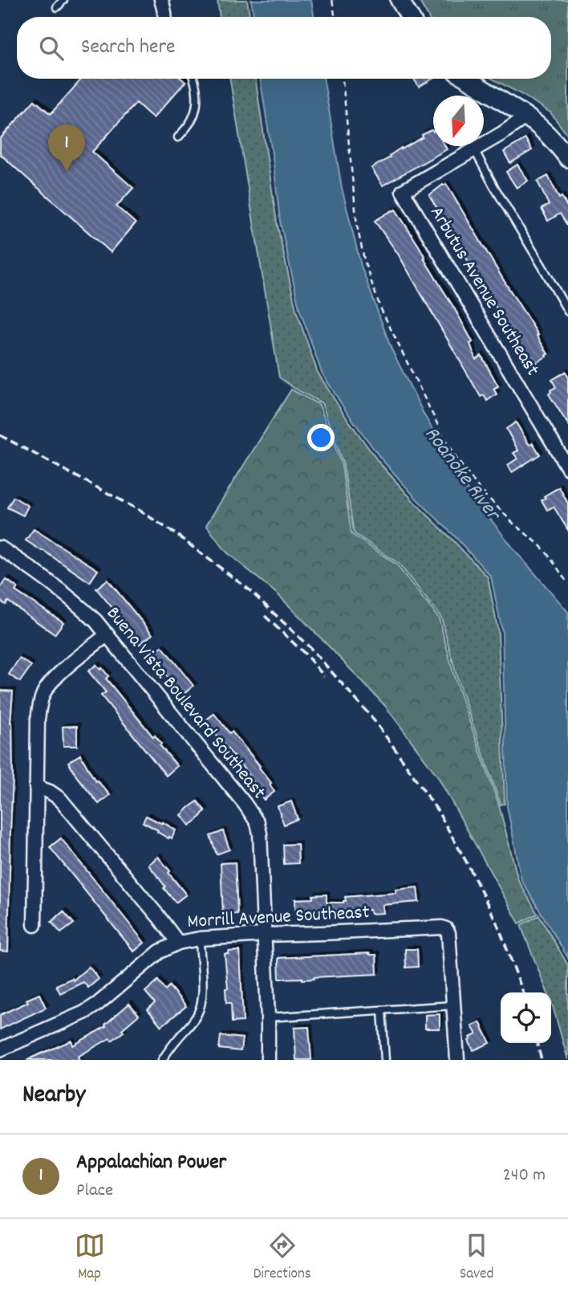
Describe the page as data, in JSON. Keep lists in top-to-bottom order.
{
  "streets": {
    "street": ["Arbutus Avenue Southeast", "Buena Vista Boulevard Southeast", "Morrill Avenue Southeast"]
  },
  "crossings": [
    ["Buena Vista Boulevard Southeast", "Morrill Avenue Southeast"]
  ],
  "water": ["Roanoke River"],
  "north": "bottom",
  "page": {
    "search": "Search here",
    "pins": "1",
    "heading": "Nearby",
    "list": [
      {
        "mark": "1",
        "name": "Appalachian Power",
        "note": "Place",
        "value": "240 m"
      }
    ],
    "nav": ["Map", "Directions", "Saved"]
  }
}
